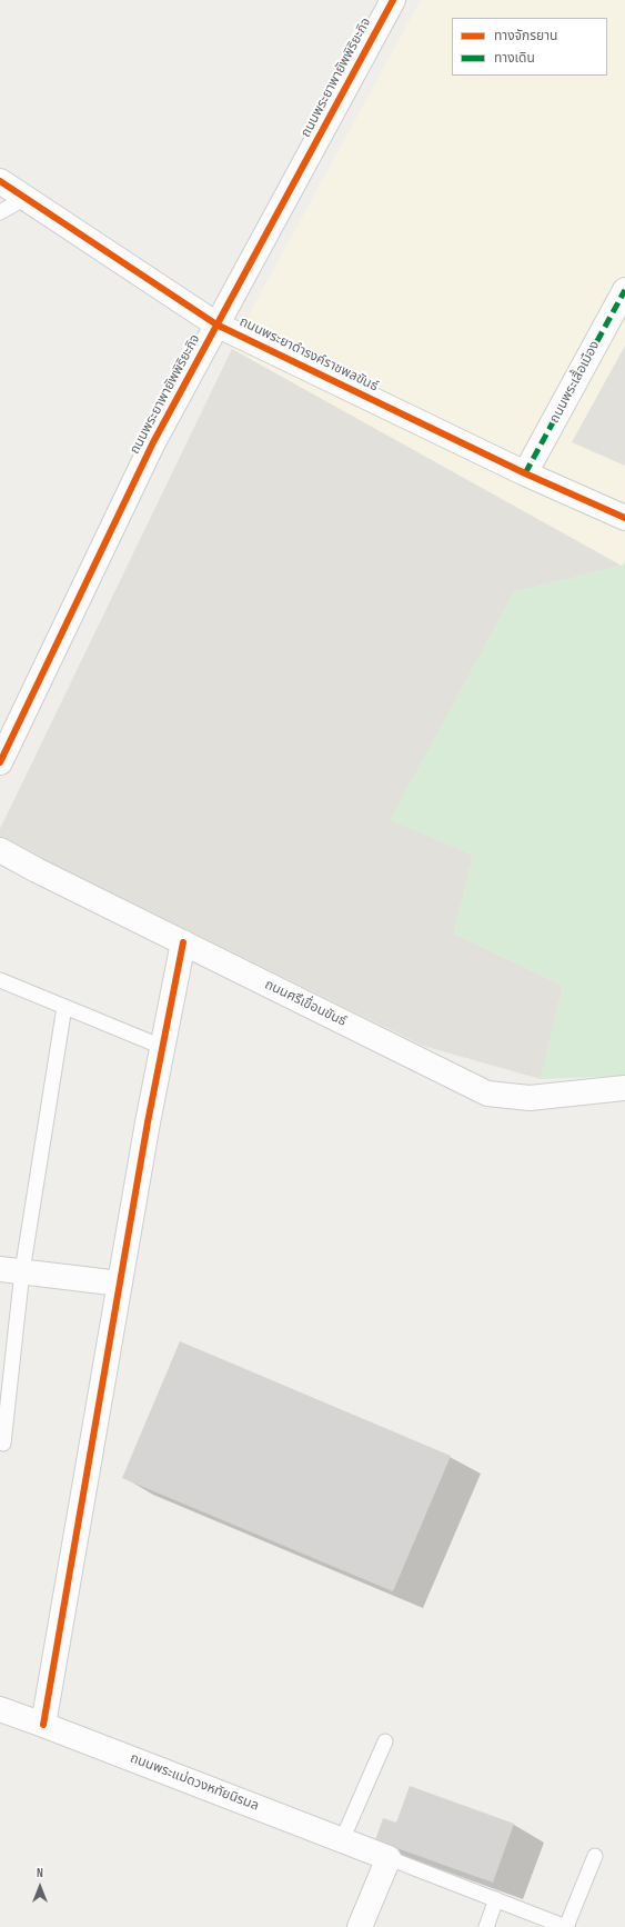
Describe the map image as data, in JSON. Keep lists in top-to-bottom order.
{
  "streets": {
    "street": [
      "ถนนพระยาพายัพพิริยะกิจ",
      "ถนนพระยาดำรงค์ราชพลขันธ์",
      "ถนนพระเสื้อเมือง",
      "ถนนศรีเขื่อนขันธ์",
      "ถนนพระแม่ดวงหทัยนิรมล"
    ]
  },
  "crossings": [
    ["ถนนพระยาพายัพพิริยะกิจ", "ถนนพระยาดำรงค์ราชพลขันธ์"],
    ["ถนนพระยาดำรงค์ราชพลขันธ์", "ถนนพระเสื้อเมือง"]
  ],
  "legend": ["ทางจักรยาน", "ทางเดิน"],
  "north": "top"
}
